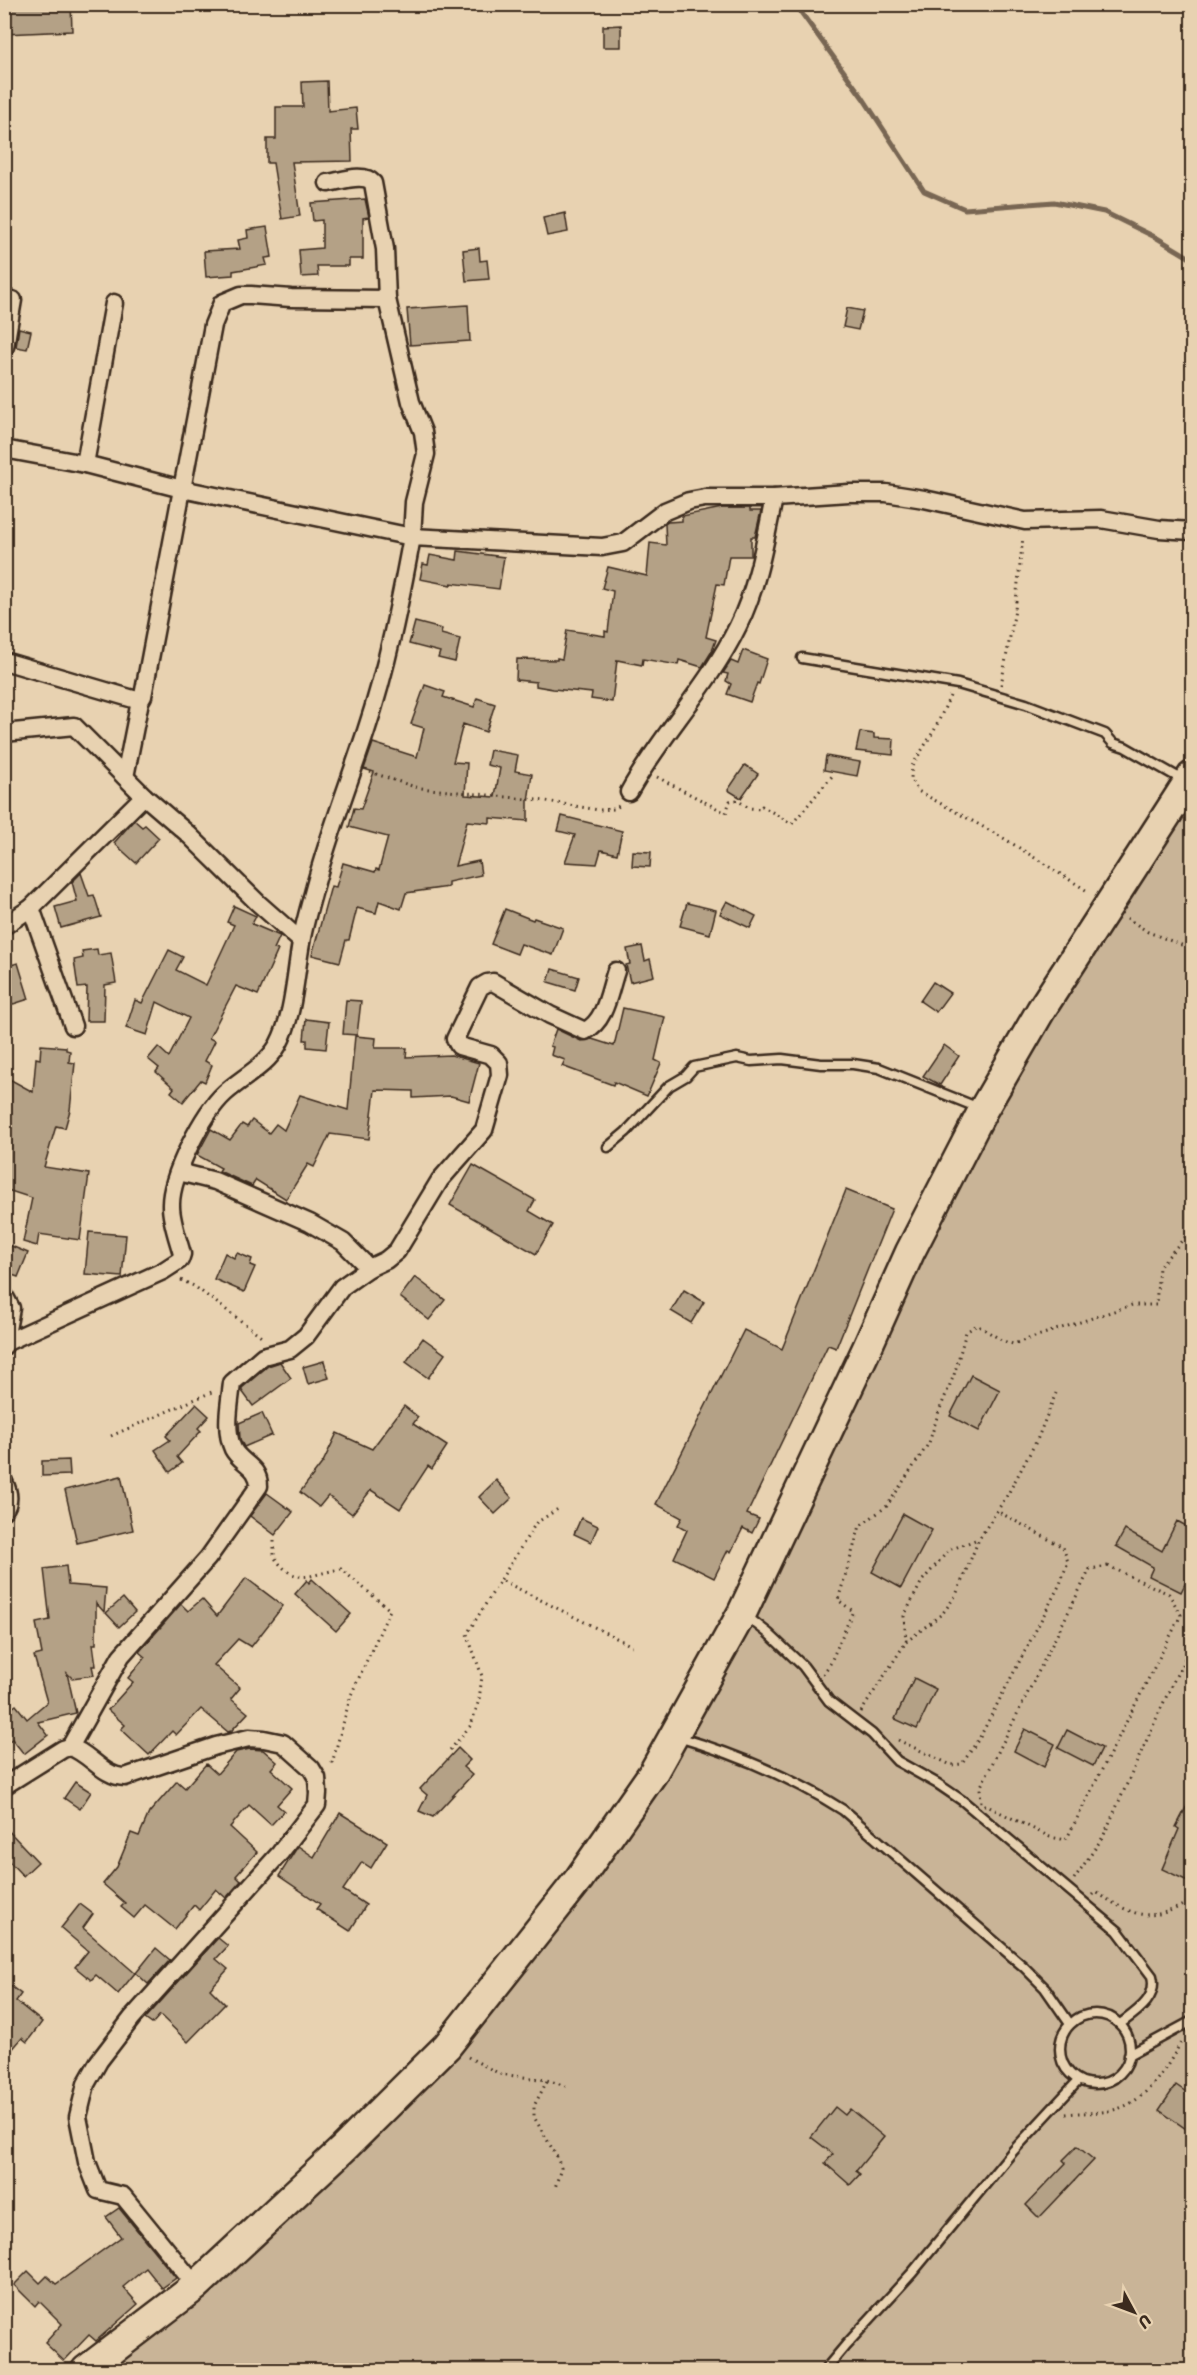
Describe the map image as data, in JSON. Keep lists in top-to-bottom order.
{
  "north": "bottom right"
}
